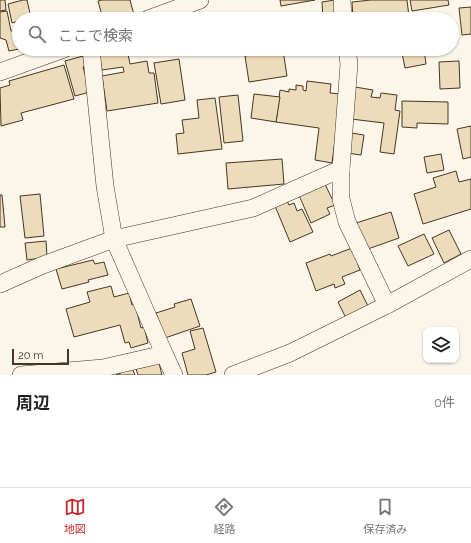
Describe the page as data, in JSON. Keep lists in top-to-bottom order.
{
  "scale_bar": "20 m",
  "page": {
    "search": "ここで検索",
    "scale": "20 m",
    "heading": ["周辺", "0件"],
    "nav": ["地図", "経路", "保存済み"]
  }
}
